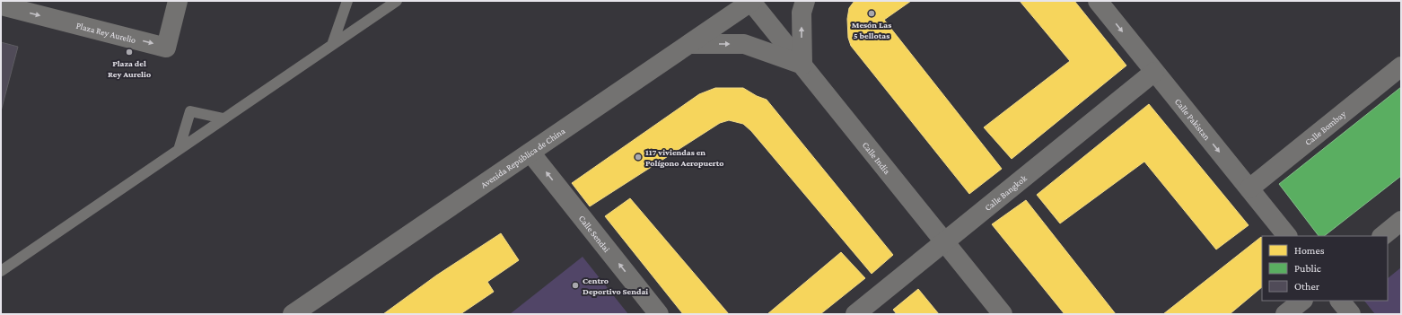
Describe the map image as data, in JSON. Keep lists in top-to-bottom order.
{
  "streets": {
    "street": [
      "Plaza Rey Aurelio",
      "Calle Pakistan",
      "Calle Bombay",
      "Avenida República de China",
      "Calle India",
      "Calle Bangkok",
      "Calle Sendai"
    ]
  },
  "crossings": [
    ["Calle Pakistan", "Calle Bombay"],
    ["Calle Pakistan", "Calle Bangkok"],
    ["Avenida República de China", "Calle India"],
    ["Avenida República de China", "Calle Sendai"],
    ["Calle India", "Calle Bangkok"]
  ],
  "one_way": ["Plaza Rey Aurelio", "Calle Pakistan", "Calle Sendai"],
  "places": [
    "Mesón Las 5 bellotas",
    "Plaza del Rey Aurelio",
    "117 viviendas en Polígono Aeropuerto",
    "Centro Deportivo Sendai"
  ],
  "legend": ["Homes", "Public", "Other"]
}
